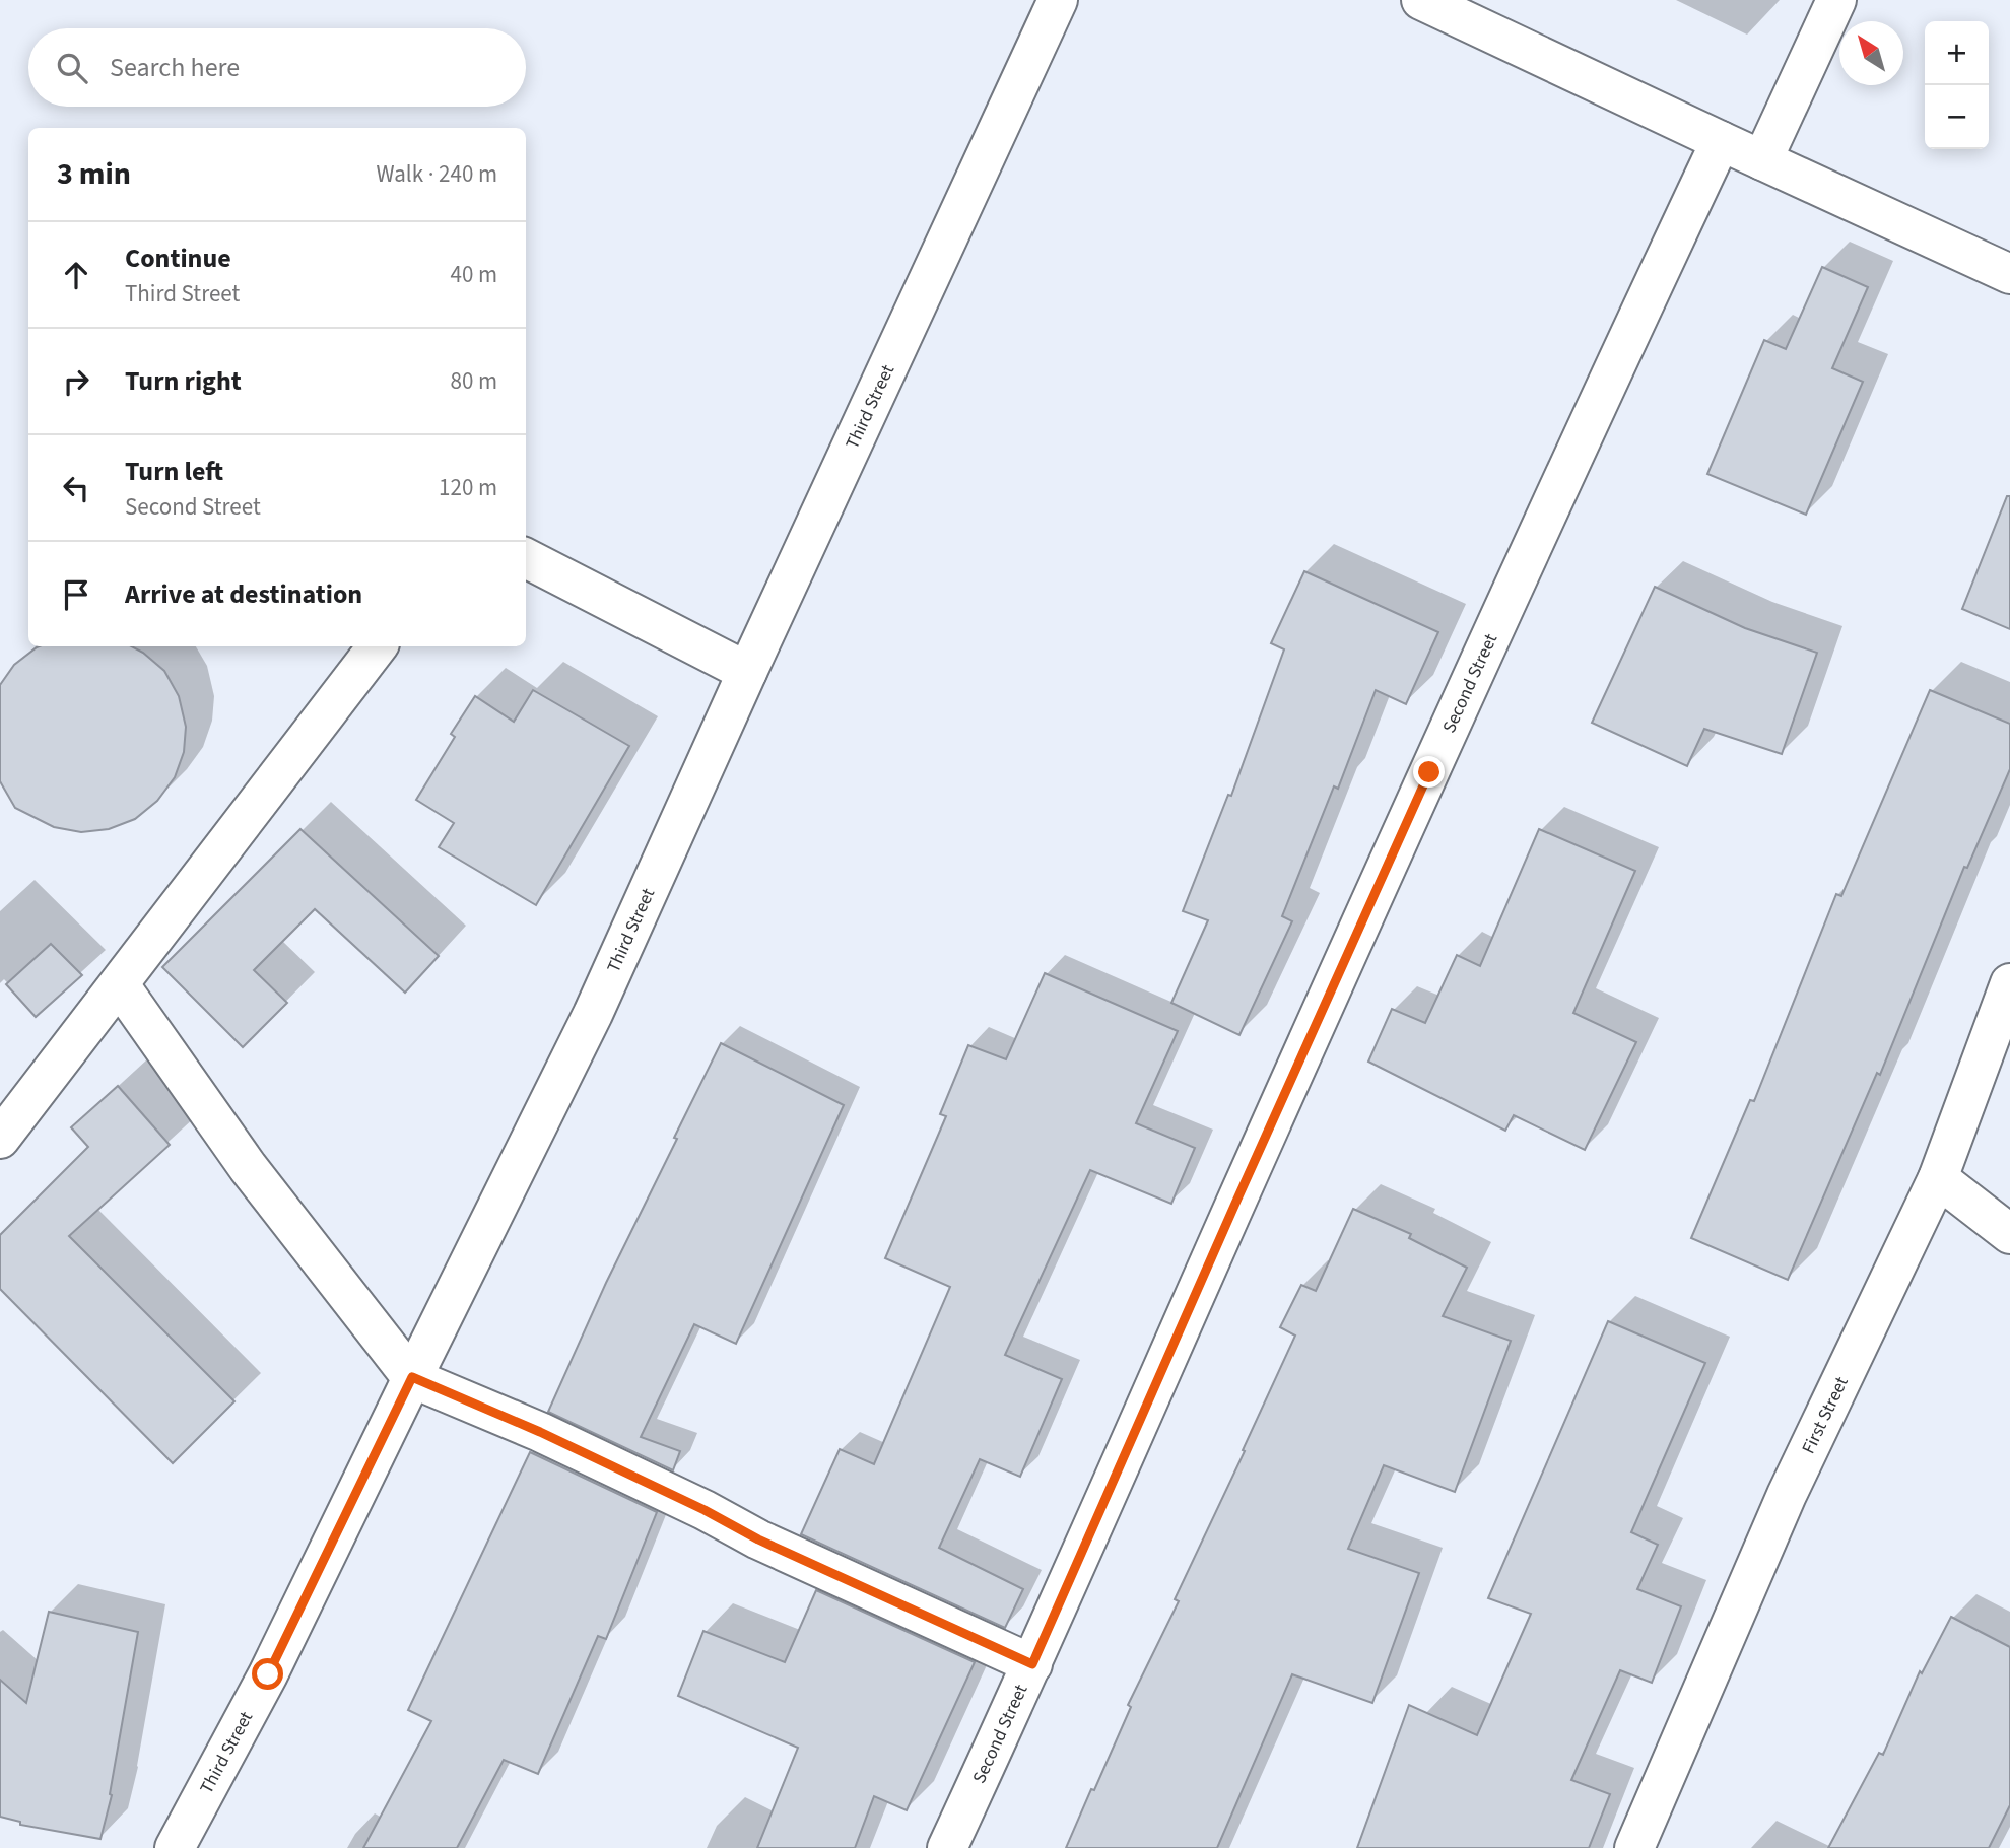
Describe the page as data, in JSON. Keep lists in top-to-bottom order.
{
  "streets": {
    "street": ["Third Street", "Second Street", "First Street"]
  },
  "north": "top left",
  "page": {
    "map_buttons": ["+", "−"],
    "search": "Search here",
    "heading": ["3 min", "Walk · 240 m"],
    "list": [
      ["Continue", "Third Street", "40 m"],
      ["Turn right", "80 m"],
      ["Turn left", "Second Street", "120 m"],
      "Arrive at destination"
    ]
  }
}
